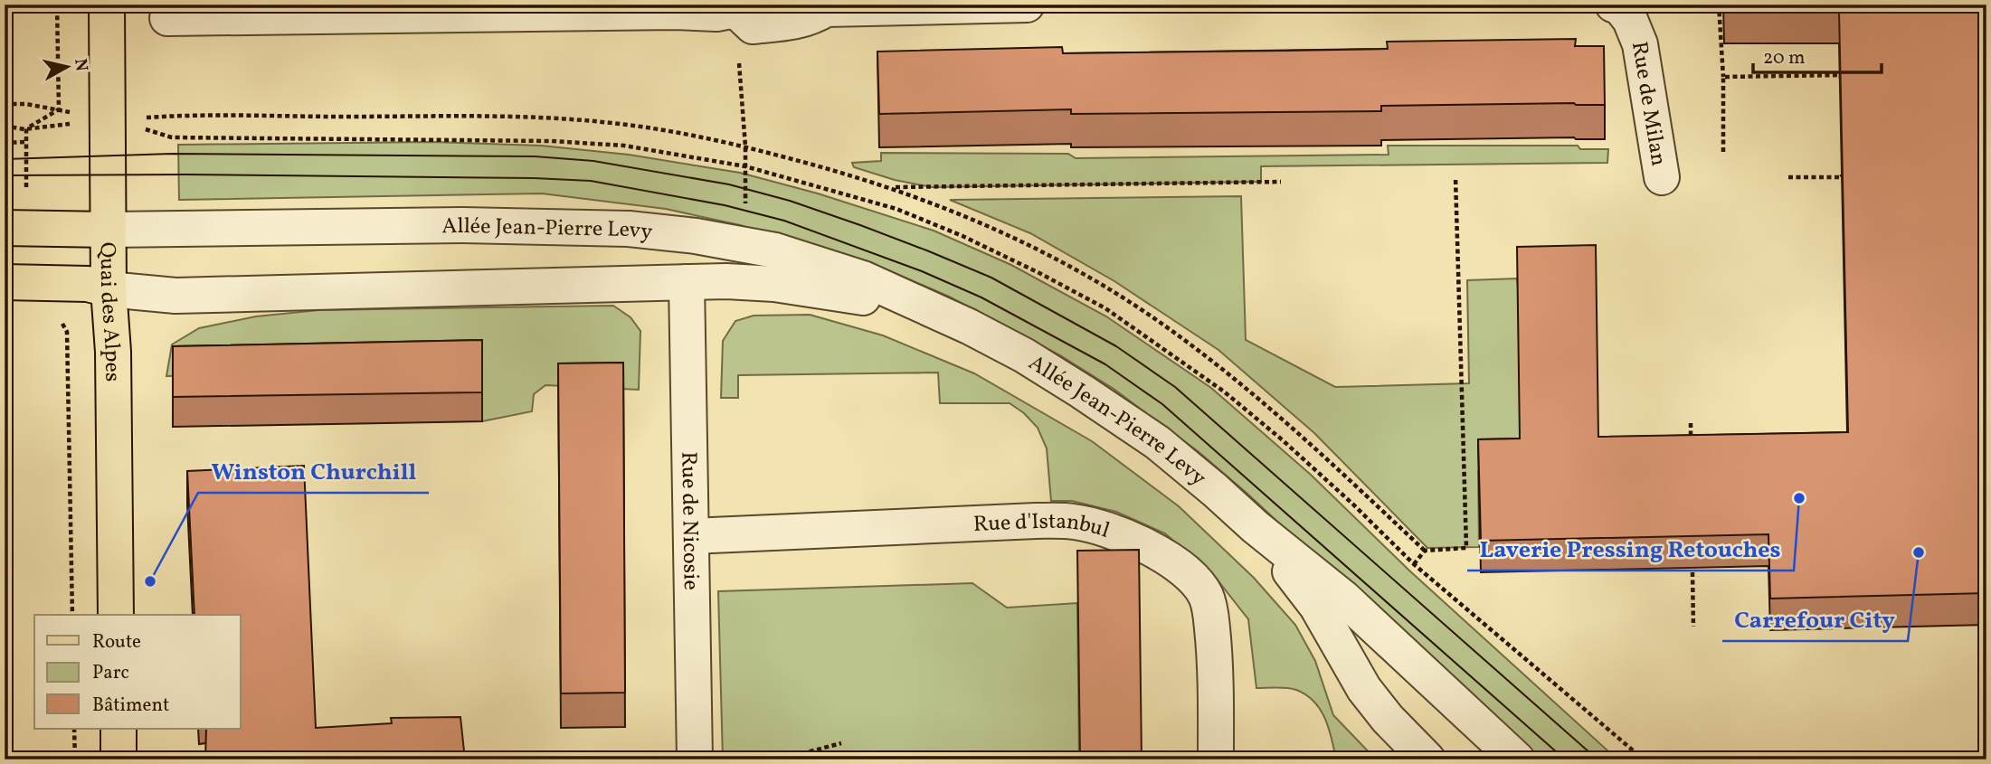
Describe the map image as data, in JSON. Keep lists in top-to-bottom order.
{
  "streets": {
    "main road": ["Quai des Alpes"],
    "street": [
      "Rue de Milan",
      "Allée Jean-Pierre Levy",
      "Rue de Nicosie",
      "Rue d'Istanbul"
    ]
  },
  "crossings": [
    ["Allée Jean-Pierre Levy", "Quai des Alpes"],
    ["Allée Jean-Pierre Levy", "Rue de Nicosie"],
    ["Rue de Nicosie", "Rue d'Istanbul"]
  ],
  "places": ["Laverie Pressing Retouches", "Carrefour City", "Winston Churchill"],
  "legend": ["Route", "Parc", "Bâtiment"],
  "scale_bar": "20 m",
  "north": "right"
}
